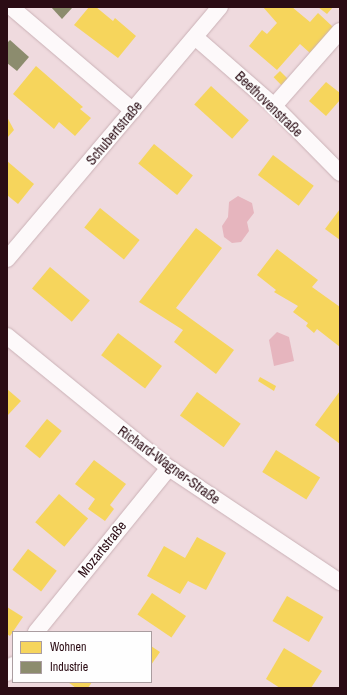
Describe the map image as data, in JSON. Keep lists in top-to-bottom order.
{
  "streets": {
    "street": [
      "Beethovenstraße",
      "Schubertstraße",
      "Richard-Wagner-Straße",
      "Mozartstraße"
    ]
  },
  "crossings": [
    ["Beethovenstraße", "Schubertstraße"],
    ["Richard-Wagner-Straße", "Mozartstraße"]
  ],
  "legend": ["Wohnen", "Industrie"]
}
